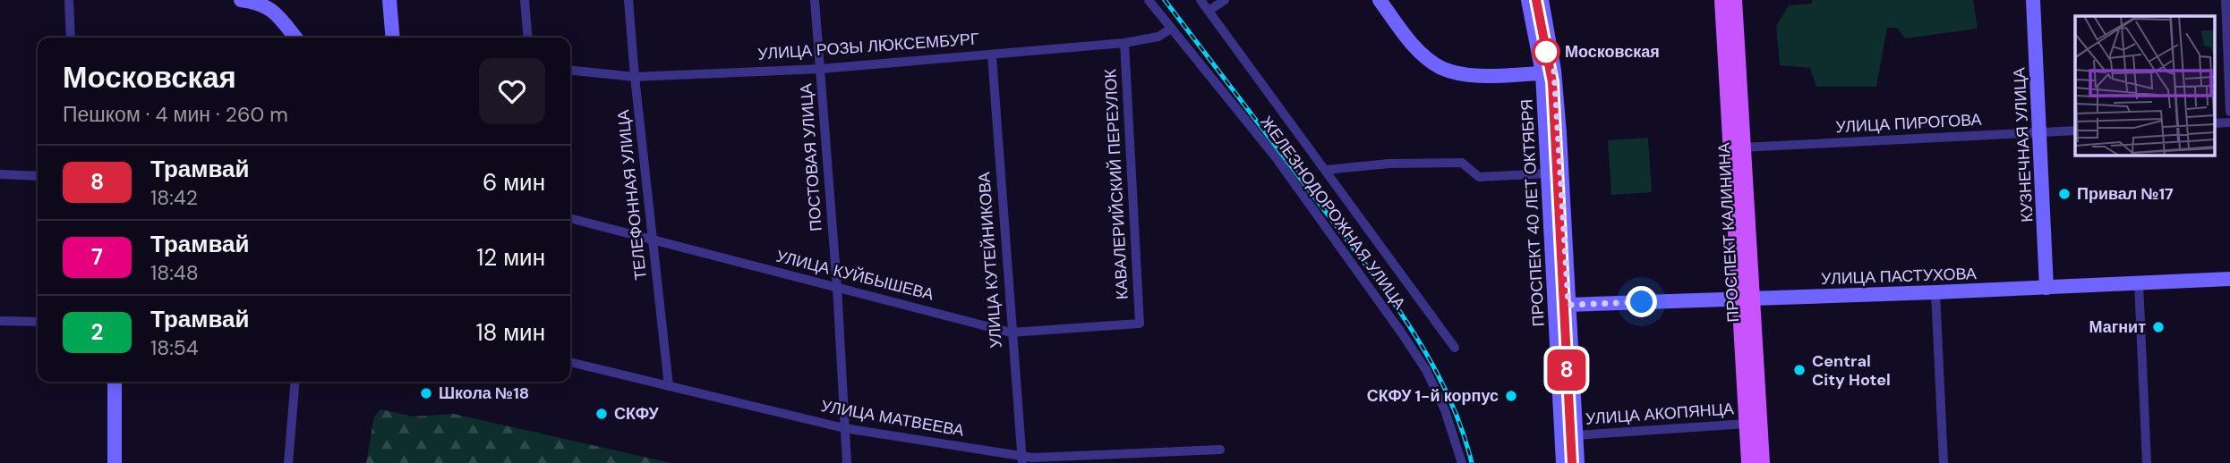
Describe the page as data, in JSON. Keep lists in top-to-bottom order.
{
  "streets": {
    "main road": ["ПРОСПЕКТ КАЛИНИНА"],
    "street": [
      "УЛИЦА РОЗЫ ЛЮКСЕМБУРГ",
      "УЛИЦА ПИРОГОВА",
      "КУЗНЕЧНАЯ УЛИЦА",
      "ПОСТОВАЯ УЛИЦА",
      "КАВАЛЕРИЙСКИЙ ПЕРЕУЛОК",
      "ТЕЛЕФОННАЯ УЛИЦА",
      "ЖЕЛЕЗНОДОРОЖНАЯ УЛИЦА",
      "ПРОСПЕКТ 40 ЛЕТ ОКТЯБРЯ",
      "УЛИЦА КУТЕЙНИКОВА",
      "УЛИЦА КУЙБЫШЕВА",
      "УЛИЦА ПАСТУХОВА",
      "УЛИЦА АКОПЯНЦА",
      "УЛИЦА МАТВЕЕВА"
    ]
  },
  "crossings": [
    ["УЛИЦА РОЗЫ ЛЮКСЕМБУРГ", "ПОСТОВАЯ УЛИЦА"],
    ["УЛИЦА РОЗЫ ЛЮКСЕМБУРГ", "КАВАЛЕРИЙСКИЙ ПЕРЕУЛОК"],
    ["УЛИЦА РОЗЫ ЛЮКСЕМБУРГ", "ТЕЛЕФОННАЯ УЛИЦА"],
    ["УЛИЦА РОЗЫ ЛЮКСЕМБУРГ", "ЖЕЛЕЗНОДОРОЖНАЯ УЛИЦА"],
    ["УЛИЦА РОЗЫ ЛЮКСЕМБУРГ", "УЛИЦА КУТЕЙНИКОВА"],
    ["УЛИЦА ПИРОГОВА", "КУЗНЕЧНАЯ УЛИЦА"],
    ["УЛИЦА ПИРОГОВА", "ПРОСПЕКТ КАЛИНИНА"],
    ["КУЗНЕЧНАЯ УЛИЦА", "УЛИЦА ПАСТУХОВА"],
    ["ПОСТОВАЯ УЛИЦА", "УЛИЦА КУЙБЫШЕВА"],
    ["ПОСТОВАЯ УЛИЦА", "УЛИЦА МАТВЕЕВА"],
    ["КАВАЛЕРИЙСКИЙ ПЕРЕУЛОК", "УЛИЦА КУЙБЫШЕВА"],
    ["ТЕЛЕФОННАЯ УЛИЦА", "УЛИЦА КУЙБЫШЕВА"],
    ["ТЕЛЕФОННАЯ УЛИЦА", "УЛИЦА МАТВЕЕВА"],
    ["ПРОСПЕКТ 40 ЛЕТ ОКТЯБРЯ", "УЛИЦА ПАСТУХОВА"],
    ["ПРОСПЕКТ 40 ЛЕТ ОКТЯБРЯ", "УЛИЦА АКОПЯНЦА"],
    ["ПРОСПЕКТ КАЛИНИНА", "УЛИЦА ПАСТУХОВА"],
    ["ПРОСПЕКТ КАЛИНИНА", "УЛИЦА АКОПЯНЦА"],
    ["УЛИЦА КУТЕЙНИКОВА", "УЛИЦА КУЙБЫШЕВА"],
    ["УЛИЦА КУТЕЙНИКОВА", "УЛИЦА МАТВЕЕВА"]
  ],
  "places": [
    "Московская",
    "Привал №17",
    "Магнит",
    "Central City Hotel",
    "Школа №18",
    "СКФУ 1-й корпус",
    "СКФУ"
  ],
  "lines": ["tram line 8"],
  "page": {
    "on_map": "8",
    "heading": ["Московская", "Пешком · 4 мин · 260 m"],
    "list": [
      {
        "mark": "8",
        "name": "Трамвай",
        "note": "18:42",
        "value": "6 мин"
      },
      {
        "mark": "7",
        "name": "Трамвай",
        "note": "18:48",
        "value": "12 мин"
      },
      {
        "mark": "2",
        "name": "Трамвай",
        "note": "18:54",
        "value": "18 мин"
      }
    ]
  }
}
